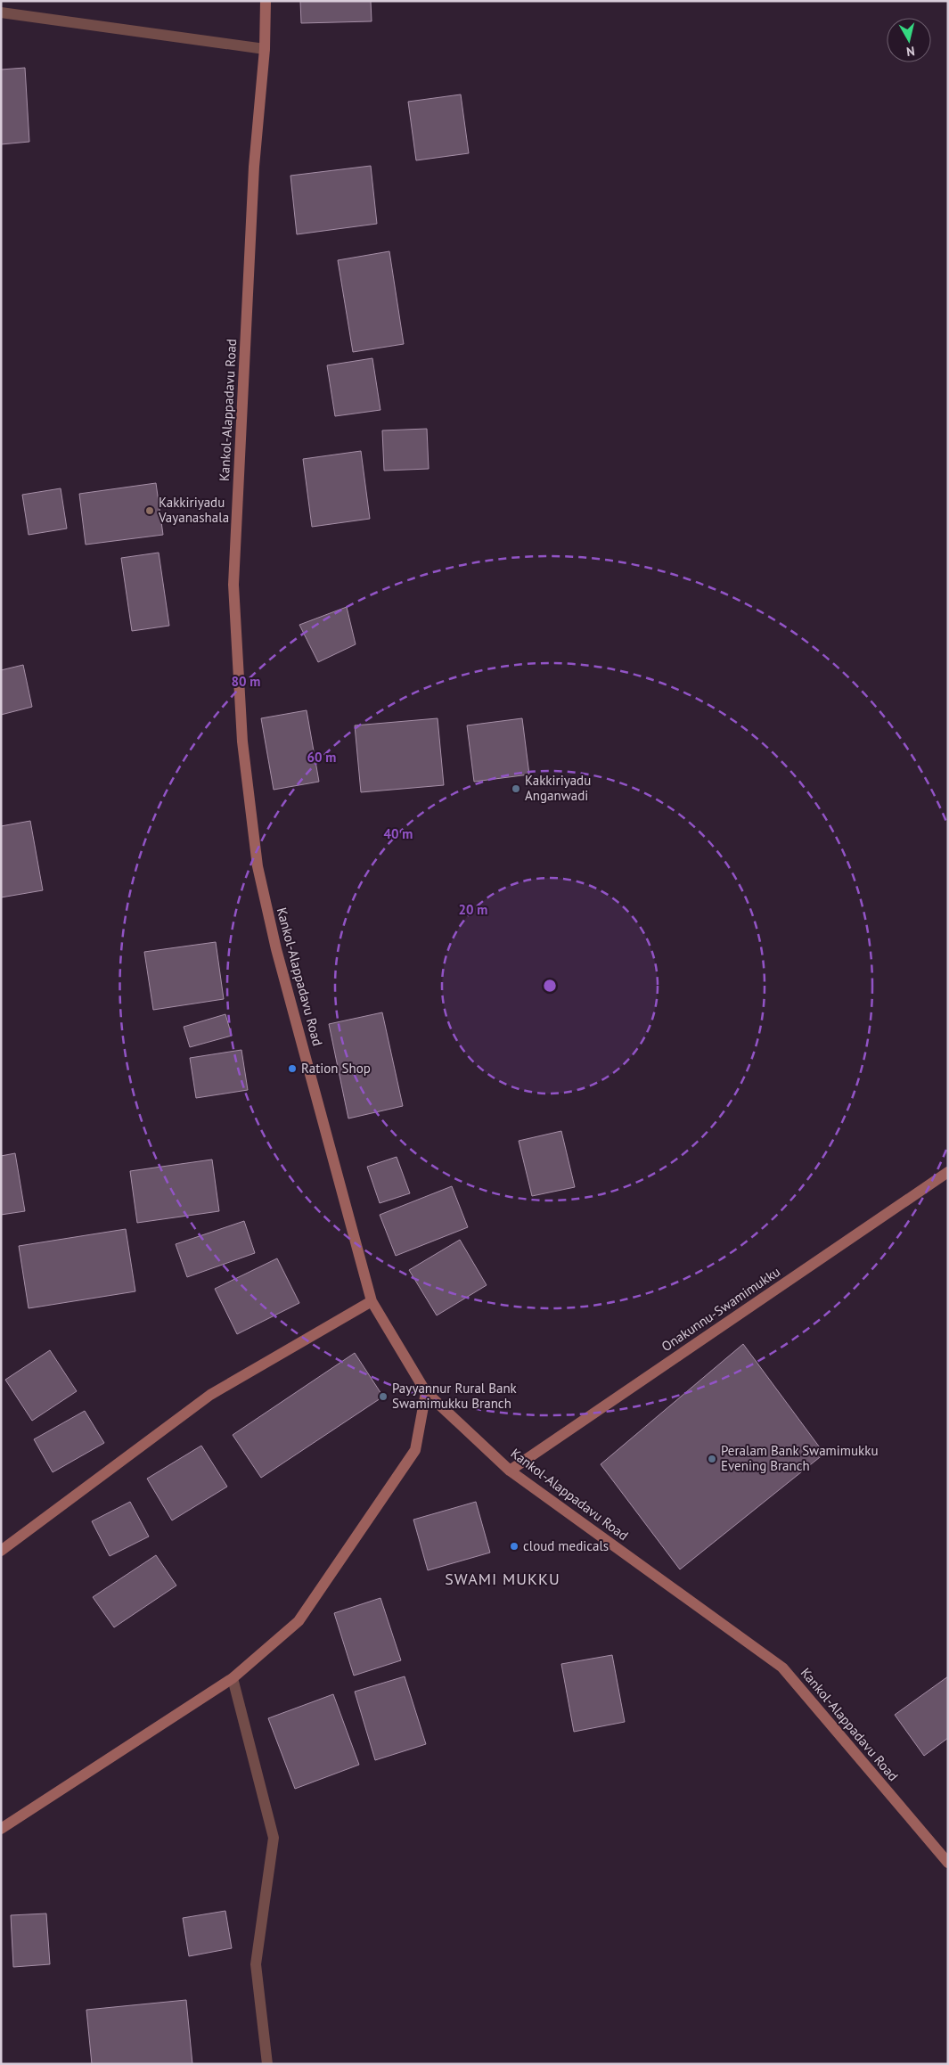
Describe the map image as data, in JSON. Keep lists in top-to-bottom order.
{
  "streets": {
    "main road": ["Kankol-Alappadavu Road", "Onakunnu-Swamimukku"]
  },
  "crossings": [
    ["Kankol-Alappadavu Road", "Onakunnu-Swamimukku"]
  ],
  "districts": ["SWAMI MUKKU"],
  "places": [
    "Kakkiriyadu Vayanashala",
    "Kakkiriyadu Anganwadi",
    "Ration Shop",
    "Payyannur Rural Bank Swamimukku Branch",
    "Peralam Bank Swamimukku Evening Branch",
    "cloud medicals"
  ],
  "north": "bottom",
  "rings": [
    "80 m",
    "60 m",
    "40 m",
    "20 m"
  ]
}
